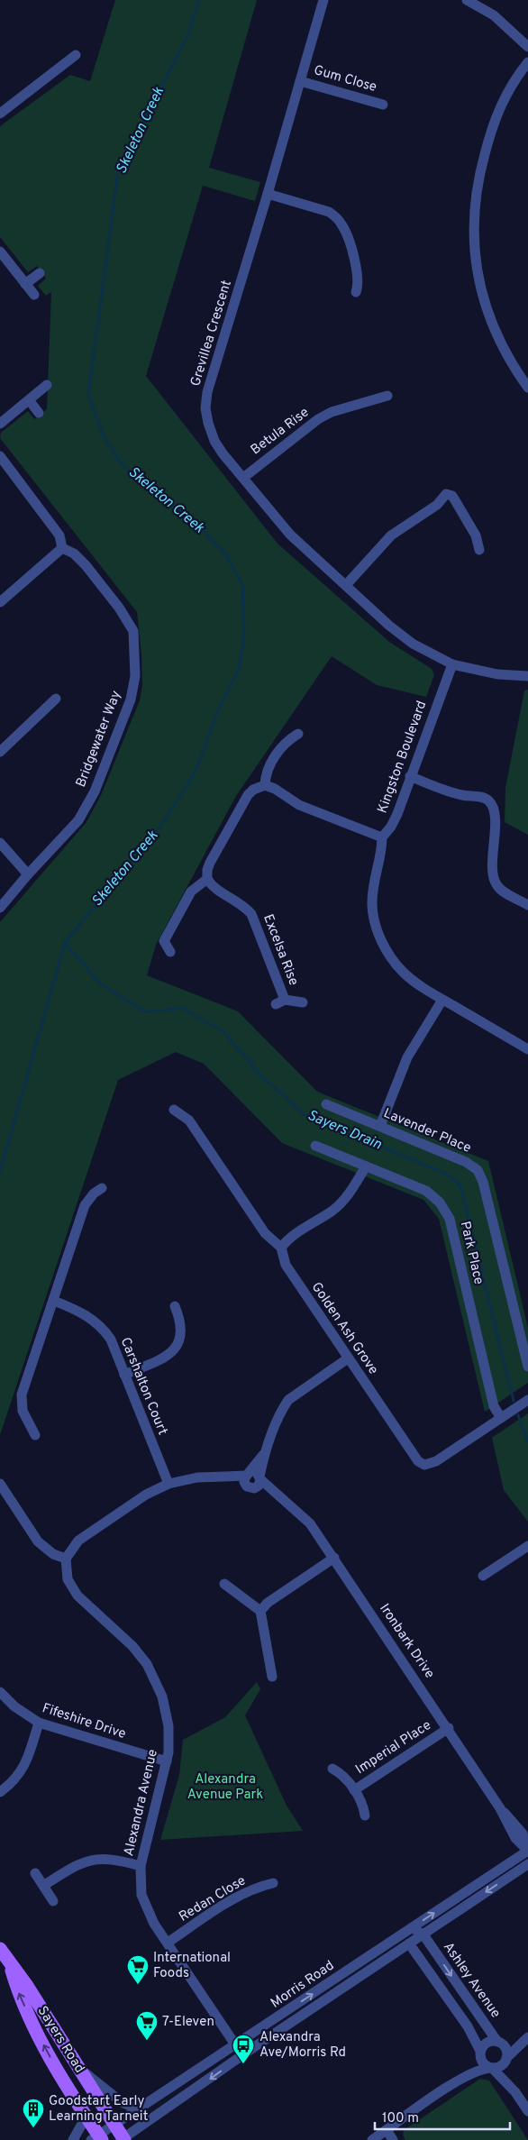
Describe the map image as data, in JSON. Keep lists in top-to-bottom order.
{
  "streets": {
    "main road": ["Sayers Road"],
    "street": [
      "Gum Close",
      "Grevillea Crescent",
      "Betula Rise",
      "Bridgewater Way",
      "Kingston Boulevard",
      "Excelsa Rise",
      "Lavender Place",
      "Park Place",
      "Golden Ash Grove",
      "Carshalton Court",
      "Ironbark Drive",
      "Fifeshire Drive",
      "Imperial Place",
      "Alexandra Avenue",
      "Redan Close",
      "Ashley Avenue",
      "Morris Road"
    ]
  },
  "crossings": [
    ["Gum Close", "Grevillea Crescent"],
    ["Grevillea Crescent", "Betula Rise"],
    ["Grevillea Crescent", "Kingston Boulevard"],
    ["Park Place", "Golden Ash Grove"],
    ["Ironbark Drive", "Imperial Place"],
    ["Ironbark Drive", "Morris Road"],
    ["Fifeshire Drive", "Alexandra Avenue"],
    ["Alexandra Avenue", "Redan Close"],
    ["Alexandra Avenue", "Morris Road"],
    ["Ashley Avenue", "Morris Road"],
    ["Morris Road", "Sayers Road"]
  ],
  "water": ["Skeleton Creek", "Sayers Drain"],
  "parks": ["Alexandra Avenue Park"],
  "places": {
    "supermarket": ["International Foods", "7-Eleven"],
    "bus stop": ["Alexandra Ave/Morris Rd"],
    "building": ["Goodstart Early Learning Tarneit"]
  },
  "scale_bar": "100 m"
}
